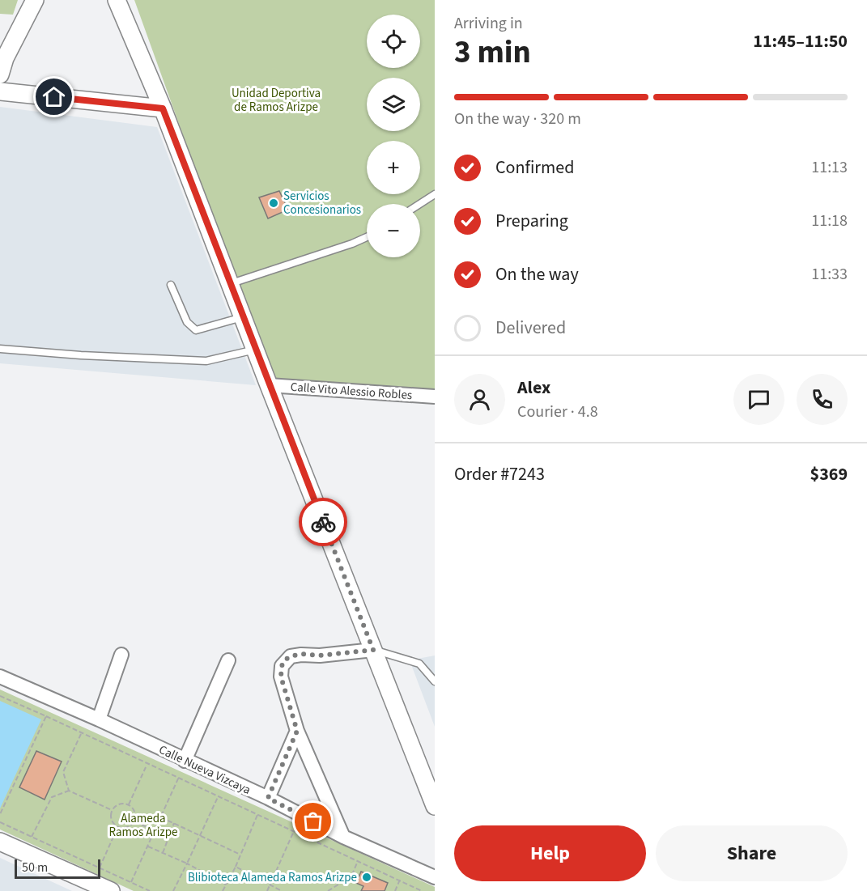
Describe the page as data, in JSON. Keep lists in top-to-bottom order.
{
  "streets": {
    "street": ["Calle Vito Alessio Robles", "Calle Nueva Vizcaya"]
  },
  "parks": ["Unidad Deportiva de Ramos Arizpe", "Alameda Ramos Arizpe"],
  "places": ["Servicios Concesionarios", "Blibioteca Alameda Ramos Arizpe"],
  "scale_bar": "50 m",
  "page": {
    "heading": ["3 min", "Arriving in", "11:45–11:50"],
    "panel": [
      "Alex",
      "Courier · 4.8",
      "Order #7243",
      "$369"
    ],
    "map_buttons": ["+", "−"],
    "bar": "On the way · 320 m",
    "list": [
      ["Confirmed", "11:13"],
      ["Preparing", "11:18"],
      ["On the way", "11:33"],
      "Delivered"
    ],
    "buttons": ["Help", "Share"],
    "scale": "50 m"
  }
}
